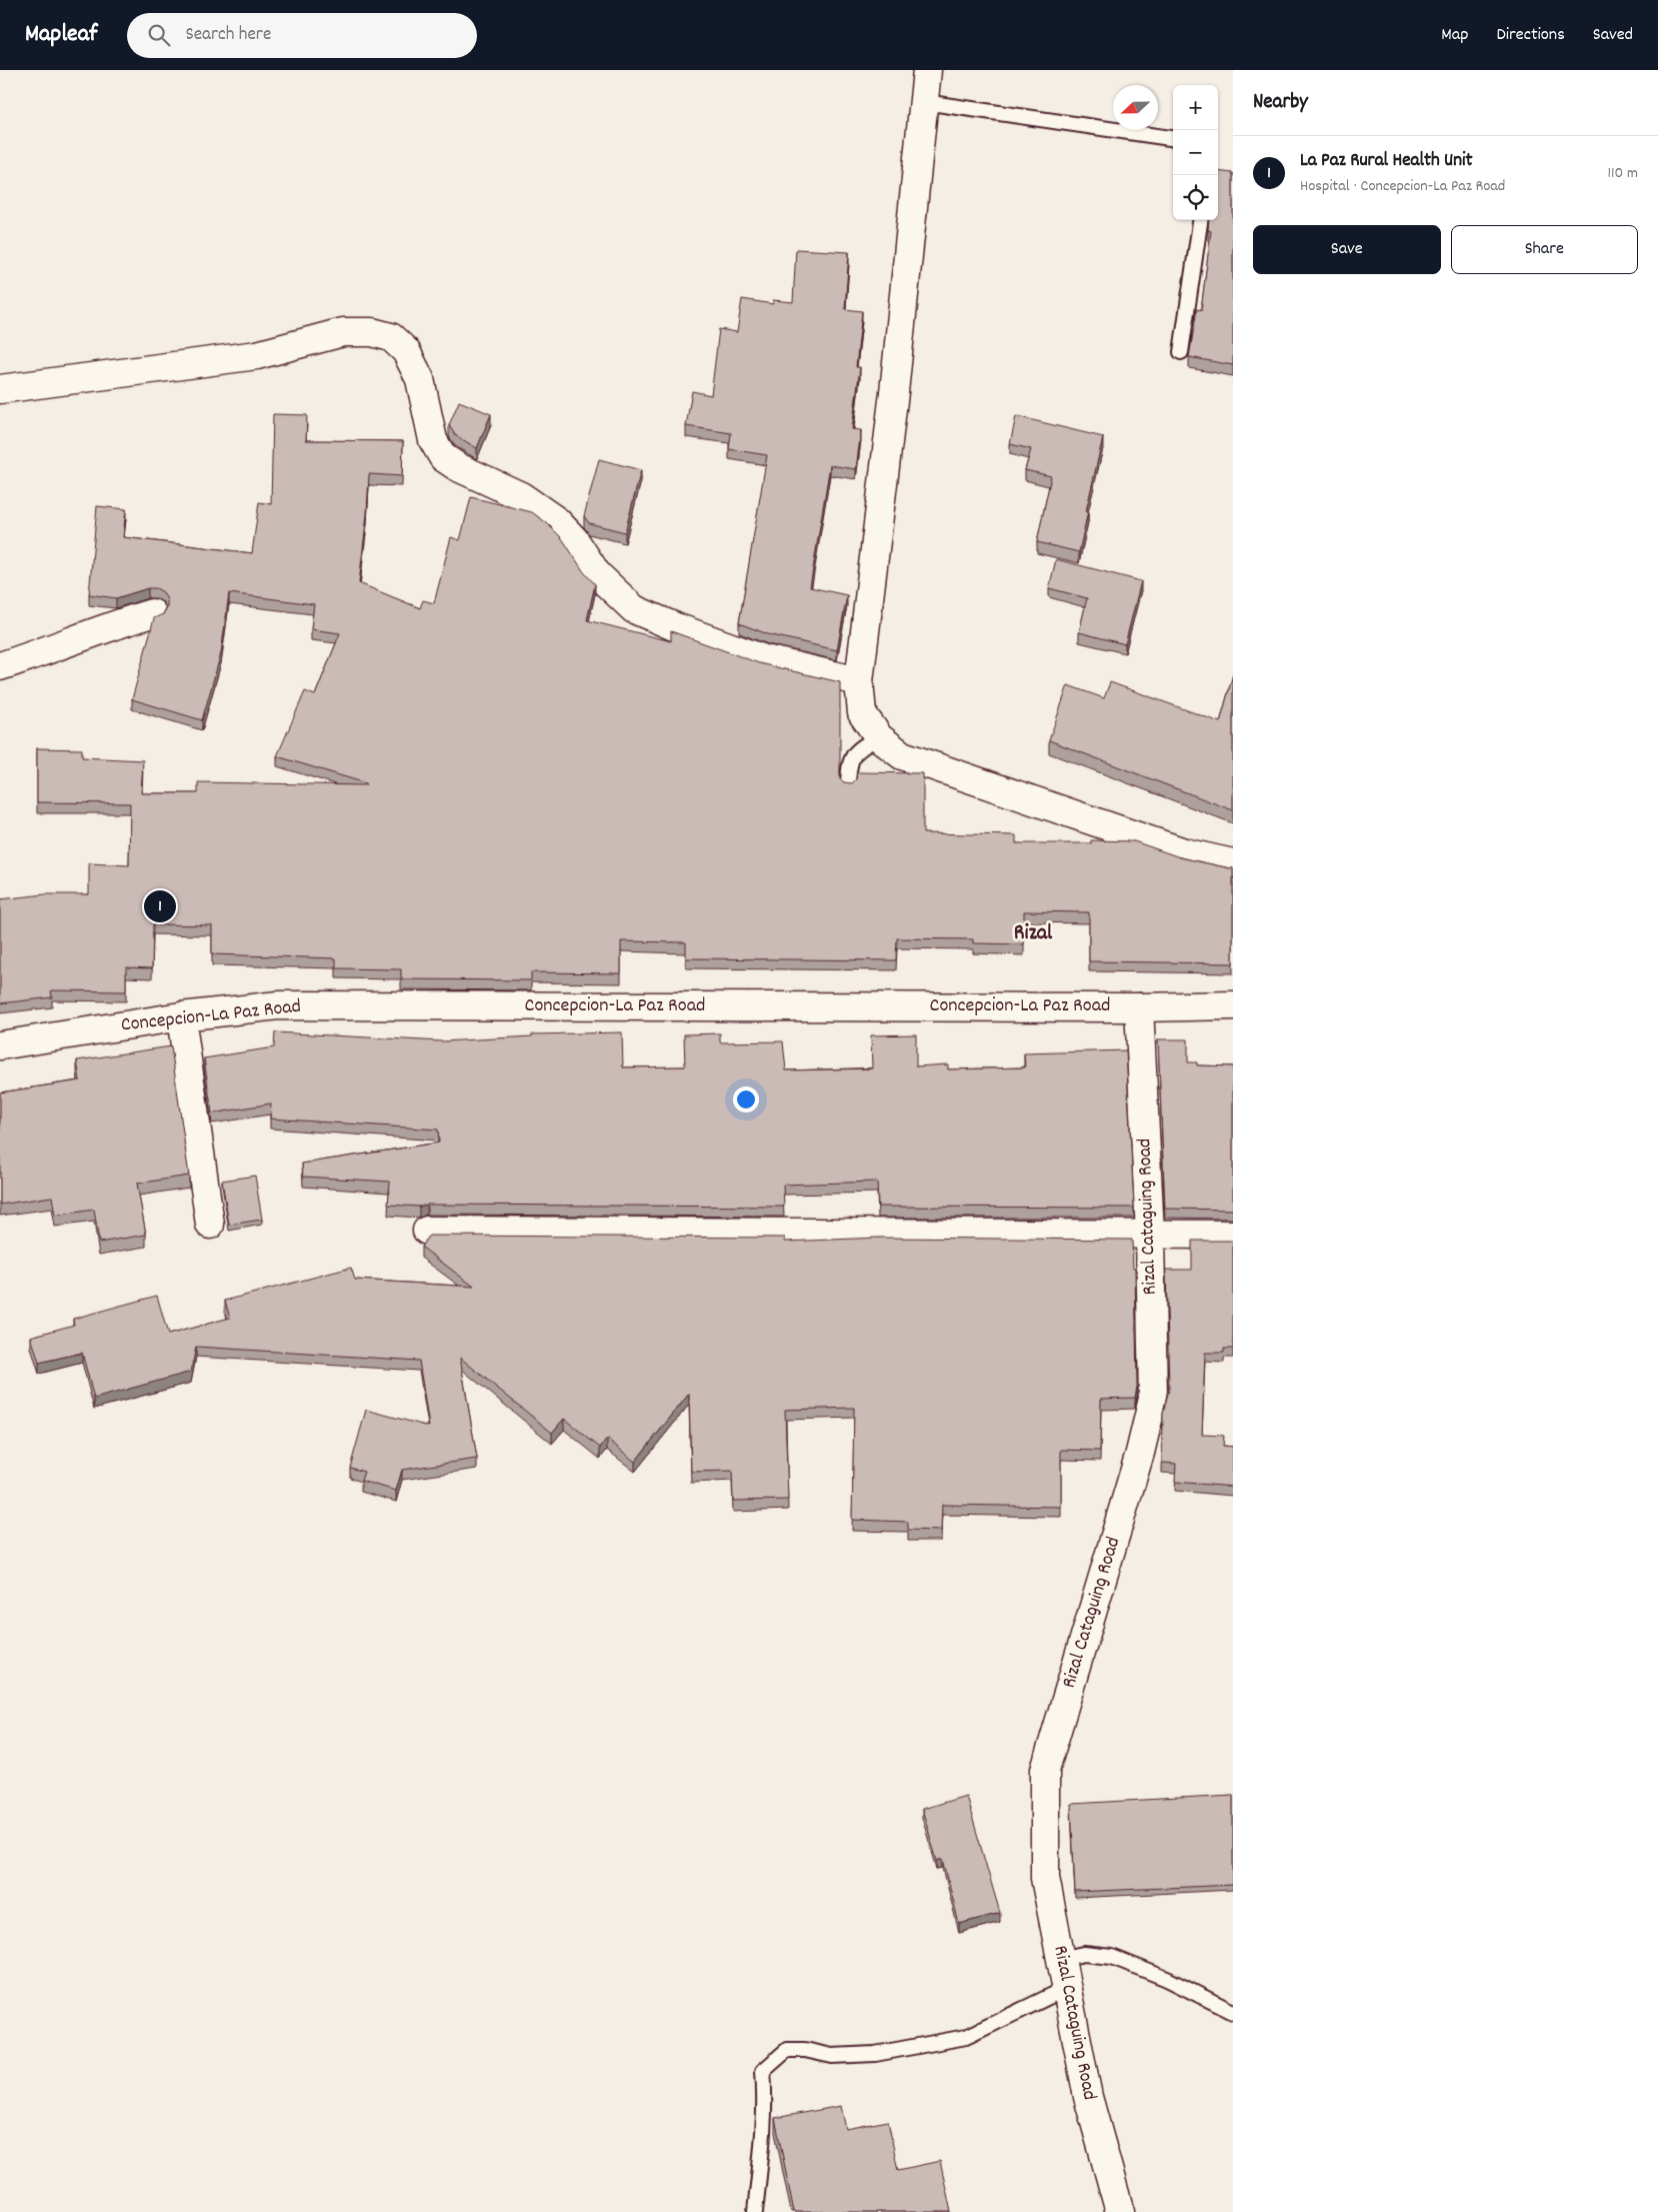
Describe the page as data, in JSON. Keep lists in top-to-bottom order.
{
  "streets": {
    "street": ["Concepcion-La Paz Road", "Rizal Cataguing Road"]
  },
  "crossings": [
    ["Concepcion-La Paz Road", "Rizal Cataguing Road"]
  ],
  "districts": ["Rizal"],
  "north": "left",
  "page": {
    "header": "Mapleaf",
    "search": "Search here",
    "nav": ["Map", "Directions", "Saved"],
    "heading": "Nearby",
    "map_buttons": ["+", "−"],
    "list": [
      {
        "mark": "1",
        "name": "La Paz Rural Health Unit",
        "note": "Hospital · Concepcion-La Paz Road",
        "value": "110 m"
      }
    ],
    "buttons": ["Save", "Share"],
    "pins": "1"
  }
}
